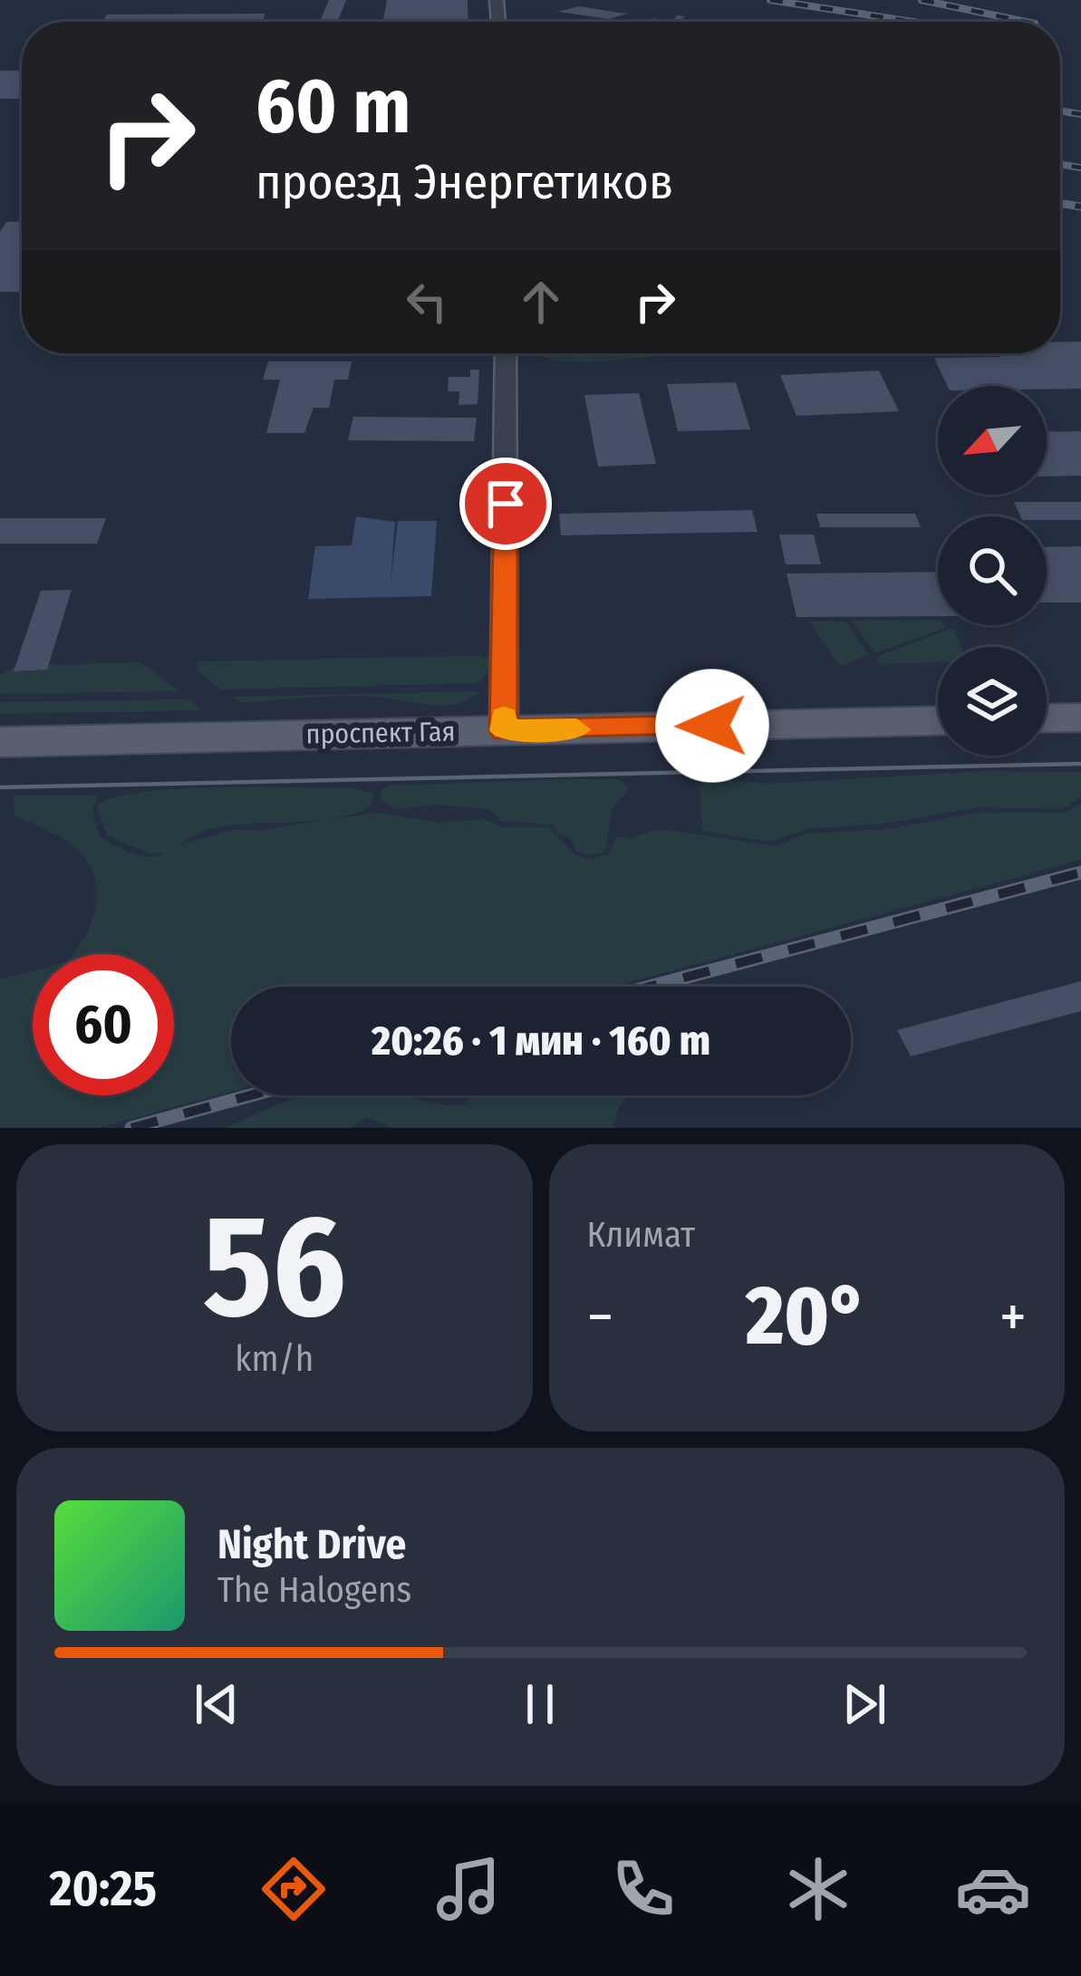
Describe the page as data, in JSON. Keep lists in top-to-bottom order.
{
  "streets": {
    "main road": ["проспект Гая"]
  },
  "north": "bottom left",
  "page": {
    "turn": ["60 m", "проезд Энергетиков"],
    "limit": "60",
    "trip": "20:26 · 1 мин · 160 m",
    "tile": [
      ["56", "km/h"],
      "Климат"
    ],
    "heat": ["−", "20°", "+"],
    "song": ["Night Drive", "The Halogens"],
    "tabs": "20:25"
  }
}
